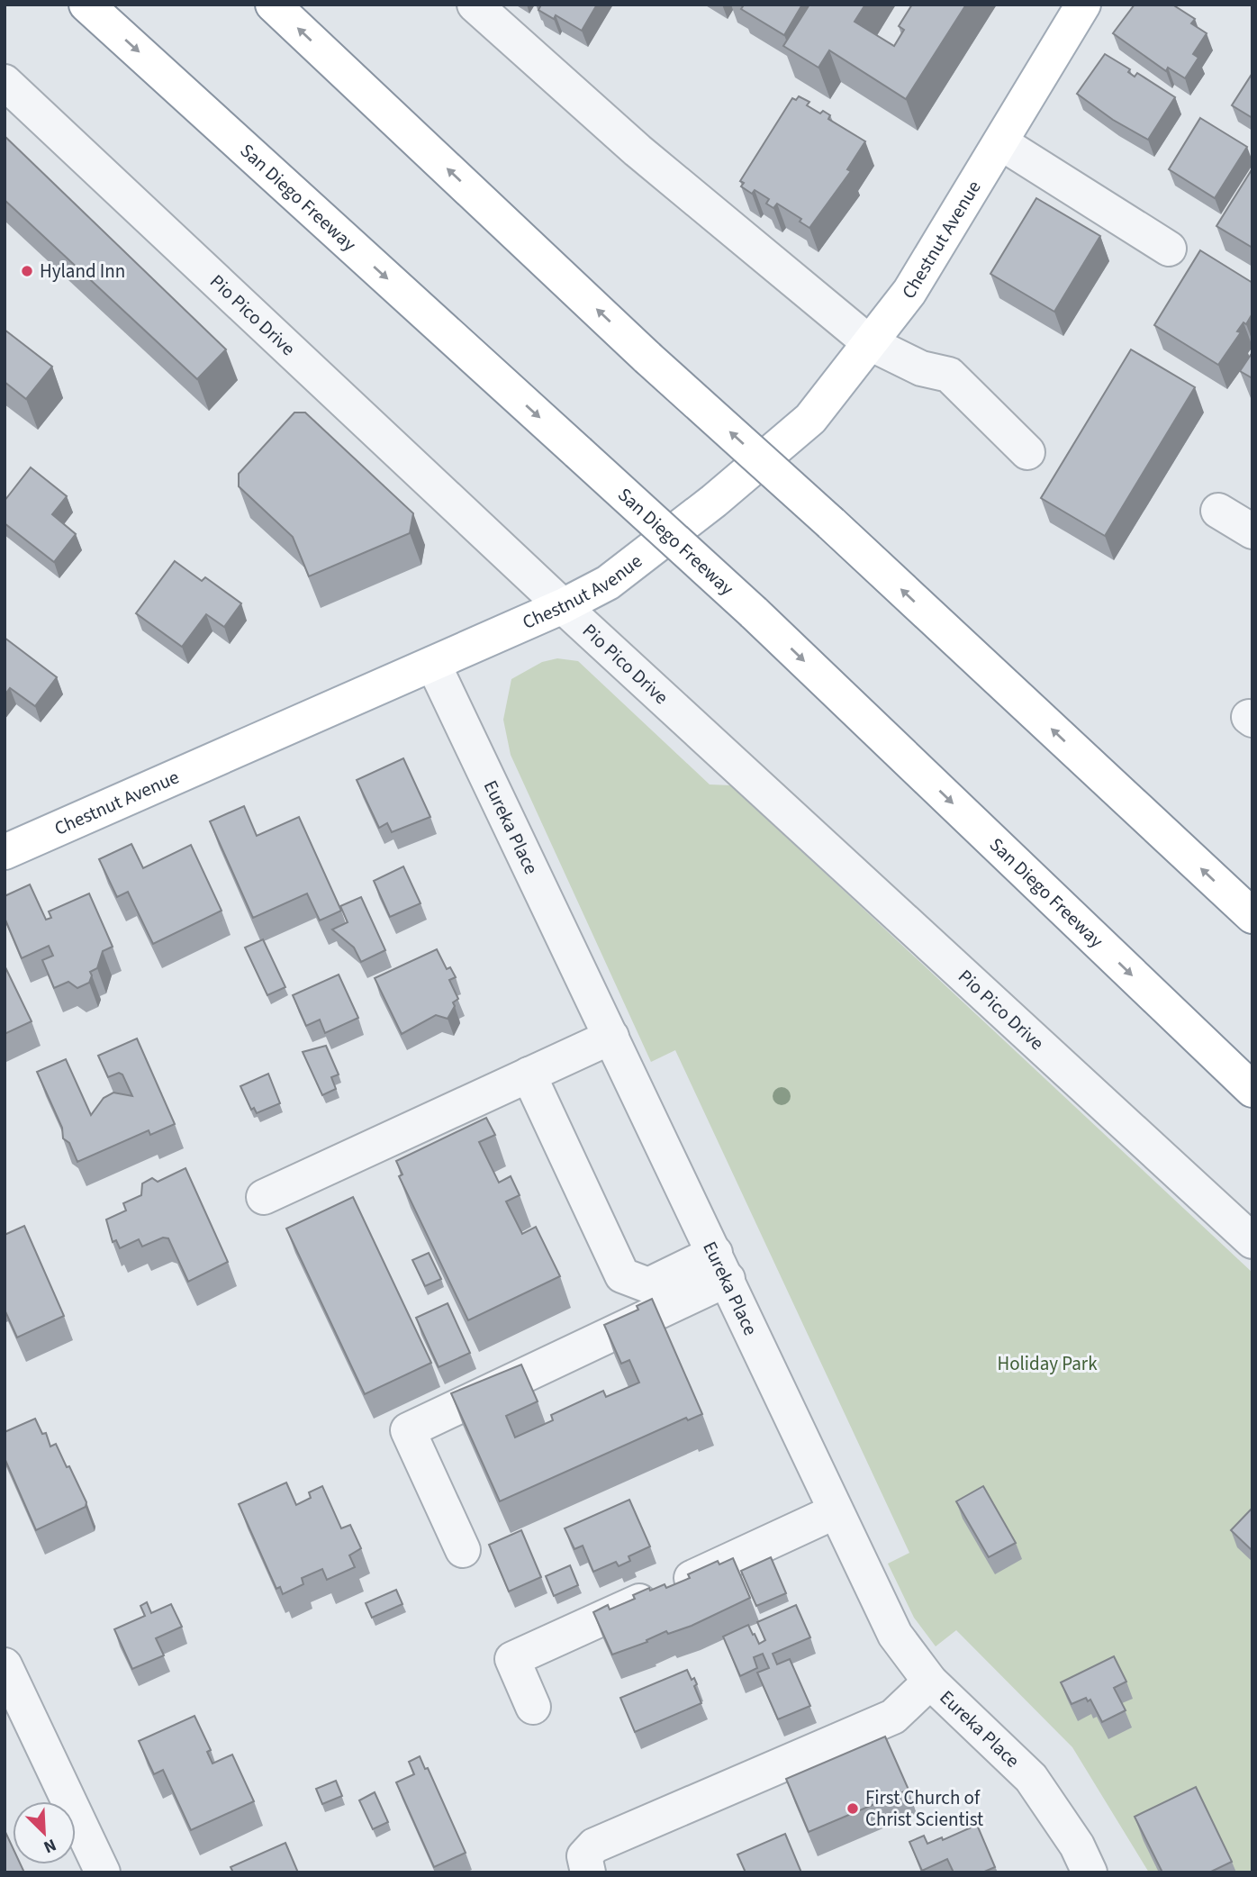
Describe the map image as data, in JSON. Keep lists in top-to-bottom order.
{
  "streets": {
    "main road": ["San Diego Freeway", "Chestnut Avenue"],
    "street": ["Pio Pico Drive", "Eureka Place"]
  },
  "crossings": [
    ["Chestnut Avenue", "Pio Pico Drive"],
    ["Chestnut Avenue", "Eureka Place"]
  ],
  "parks": ["Holiday Park"],
  "places": ["Hyland Inn", "First Church of Christ Scientist"],
  "north": "bottom right"
}
